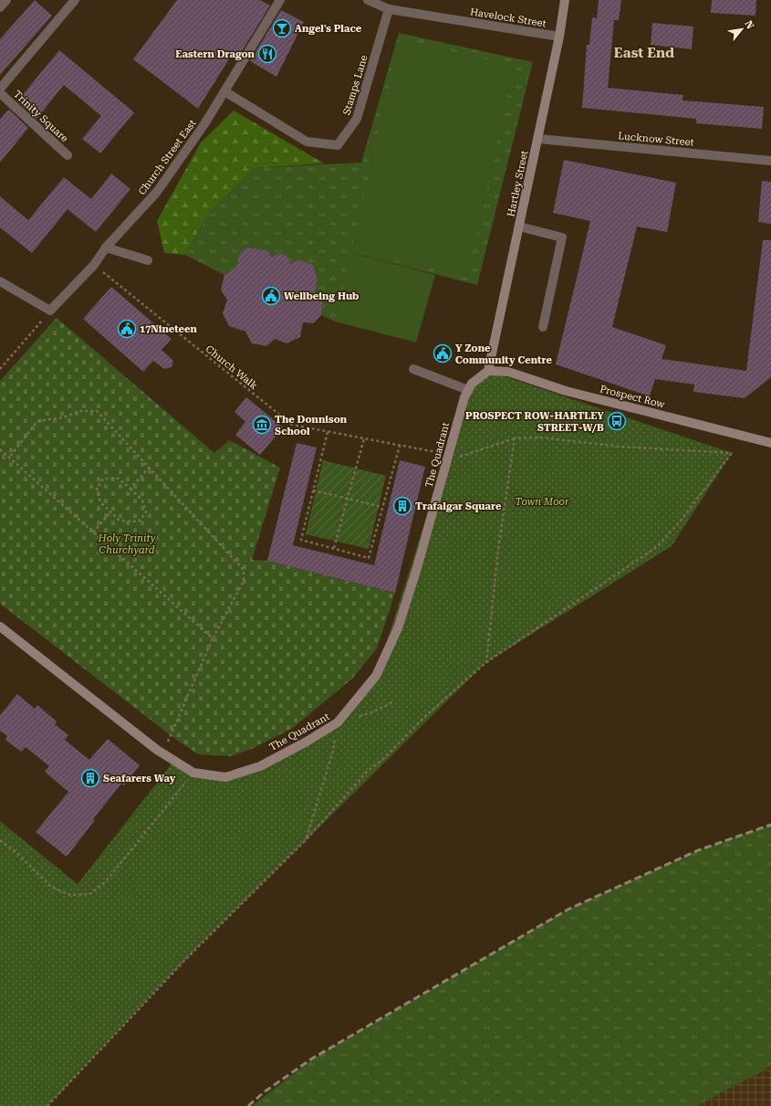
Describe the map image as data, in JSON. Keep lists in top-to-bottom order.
{
  "streets": {
    "street": [
      "Havelock Street",
      "Stamps Lane",
      "Trinity Square",
      "Lucknow Street",
      "Church Street East",
      "Hartley Street",
      "Prospect Row",
      "The Quadrant"
    ],
    "path": ["Church Walk"]
  },
  "crossings": [
    ["Havelock Street", "Stamps Lane"],
    ["Havelock Street", "Hartley Street"],
    ["Stamps Lane", "Church Street East"],
    ["Lucknow Street", "Hartley Street"],
    ["Church Street East", "Church Walk"],
    ["Hartley Street", "Prospect Row"],
    ["Hartley Street", "The Quadrant"],
    ["Prospect Row", "The Quadrant"]
  ],
  "districts": ["East End"],
  "parks": ["Town Moor", "Holy Trinity Churchyard"],
  "places": {
    "bar": ["Angel's Place"],
    "restaurant": ["Eastern Dragon"],
    "public building": ["Wellbeing Hub", "17Nineteen", "Y Zone Community Centre"],
    "bus stop": ["PROSPECT ROW-HARTLEY STREET-W/B"],
    "museum": ["The Donnison School"],
    "building": ["Trafalgar Square", "Seafarers Way"]
  },
  "north": "top right"
}
